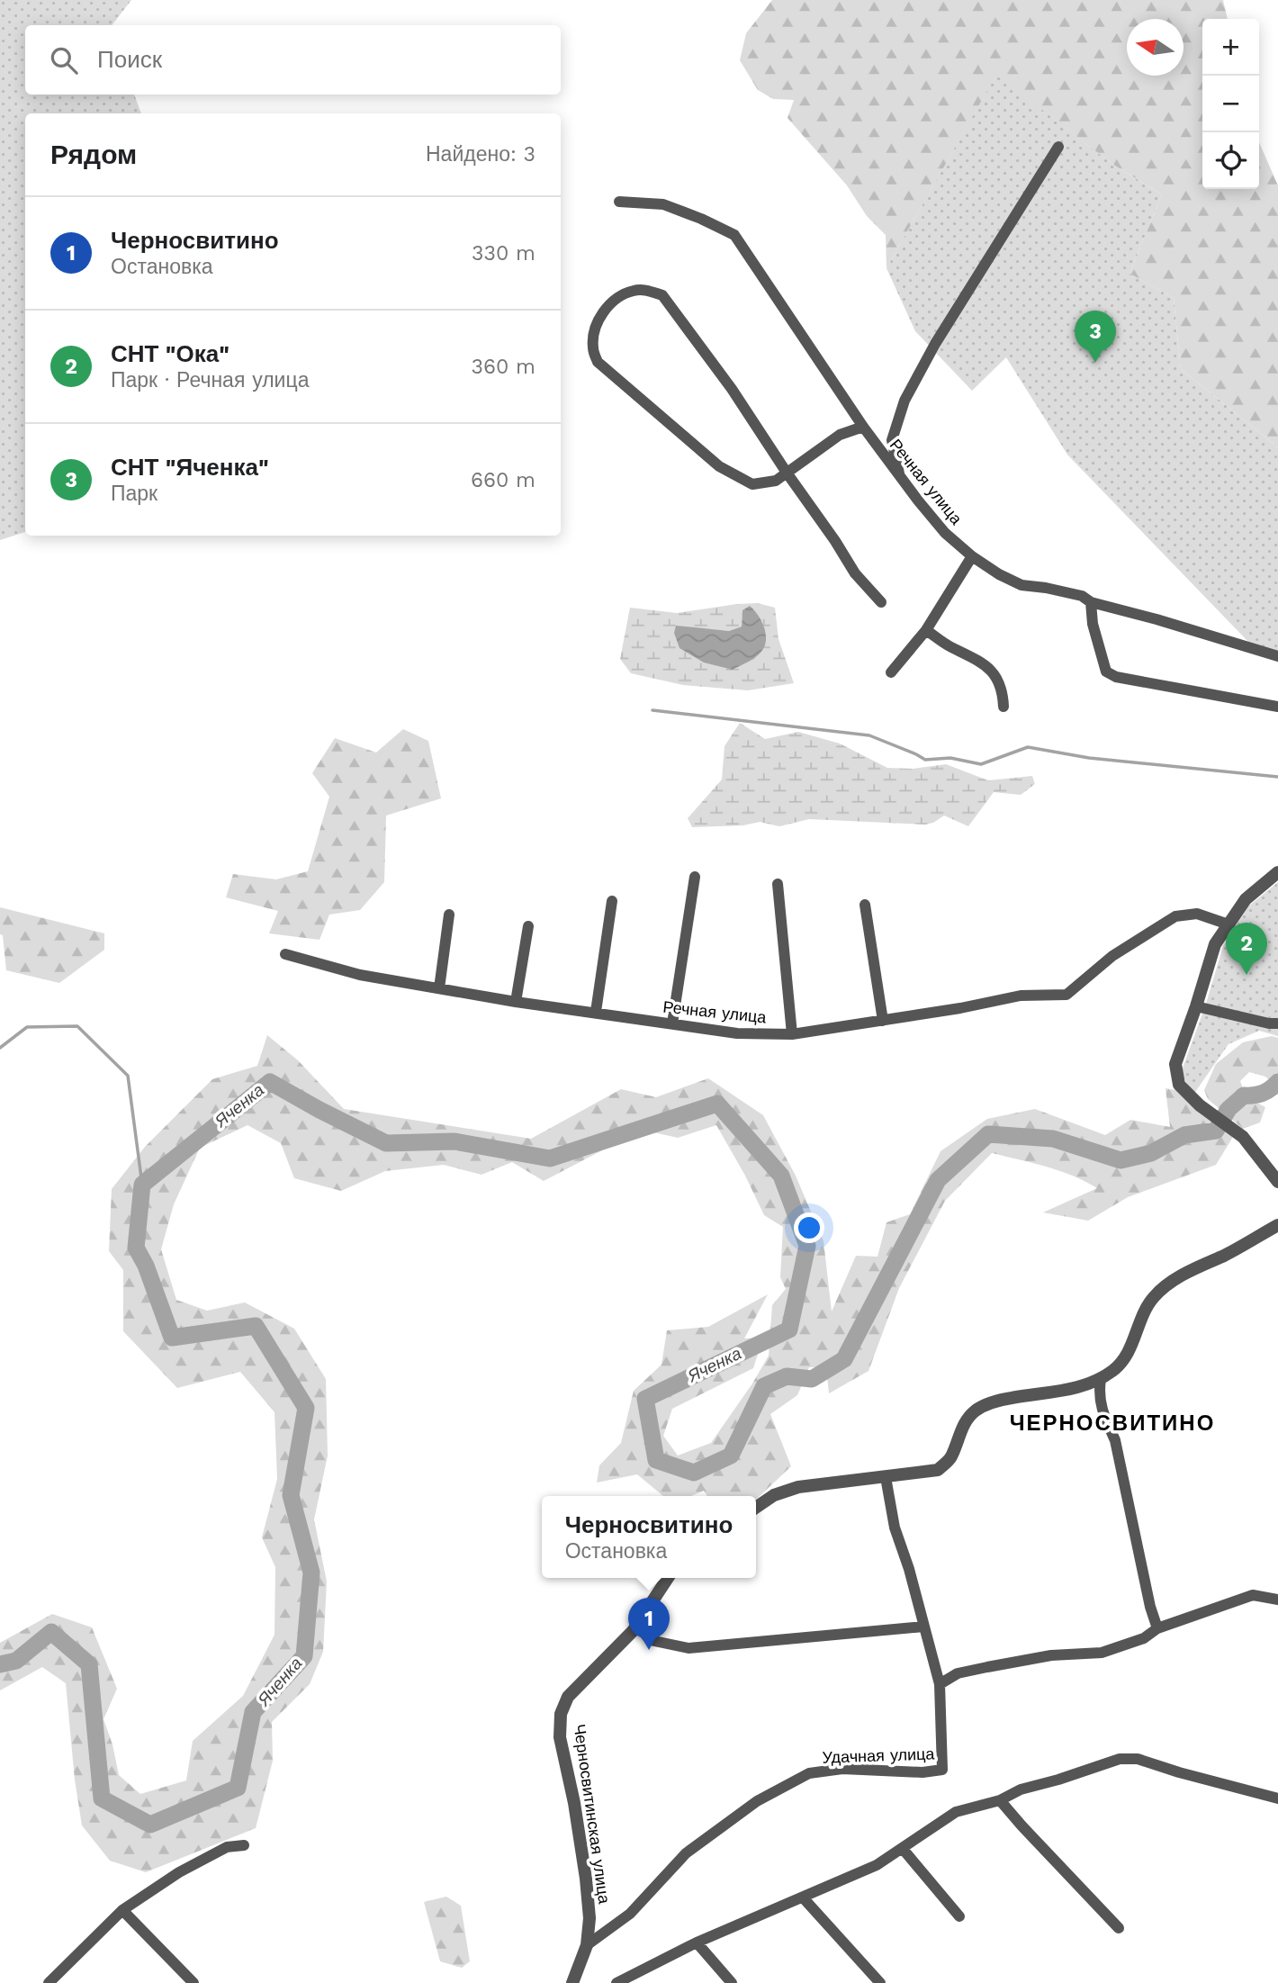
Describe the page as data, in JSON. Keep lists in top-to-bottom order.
{
  "streets": {
    "street": ["Речная улица", "Удачная улица", "Черносвитинская улица"]
  },
  "crossings": [
    ["Удачная улица", "Черносвитинская улица"]
  ],
  "districts": ["ЧЕРНОСВИТИНО"],
  "water": ["Яченка"],
  "north": "left",
  "page": {
    "map_buttons": ["+", "−"],
    "search": "Поиск",
    "heading": ["Рядом", "Найдено: 3"],
    "list": [
      {
        "mark": "1",
        "name": "Черносвитино",
        "note": "Остановка",
        "value": "330 m"
      },
      {
        "mark": "2",
        "name": "СНТ \"Ока\"",
        "note": "Парк · Речная улица",
        "value": "360 m"
      },
      {
        "mark": "3",
        "name": "СНТ \"Яченка\"",
        "note": "Парк",
        "value": "660 m"
      }
    ],
    "pins": ["3", "2", "1"],
    "popup": ["Черносвитино", "Остановка"]
  }
}
